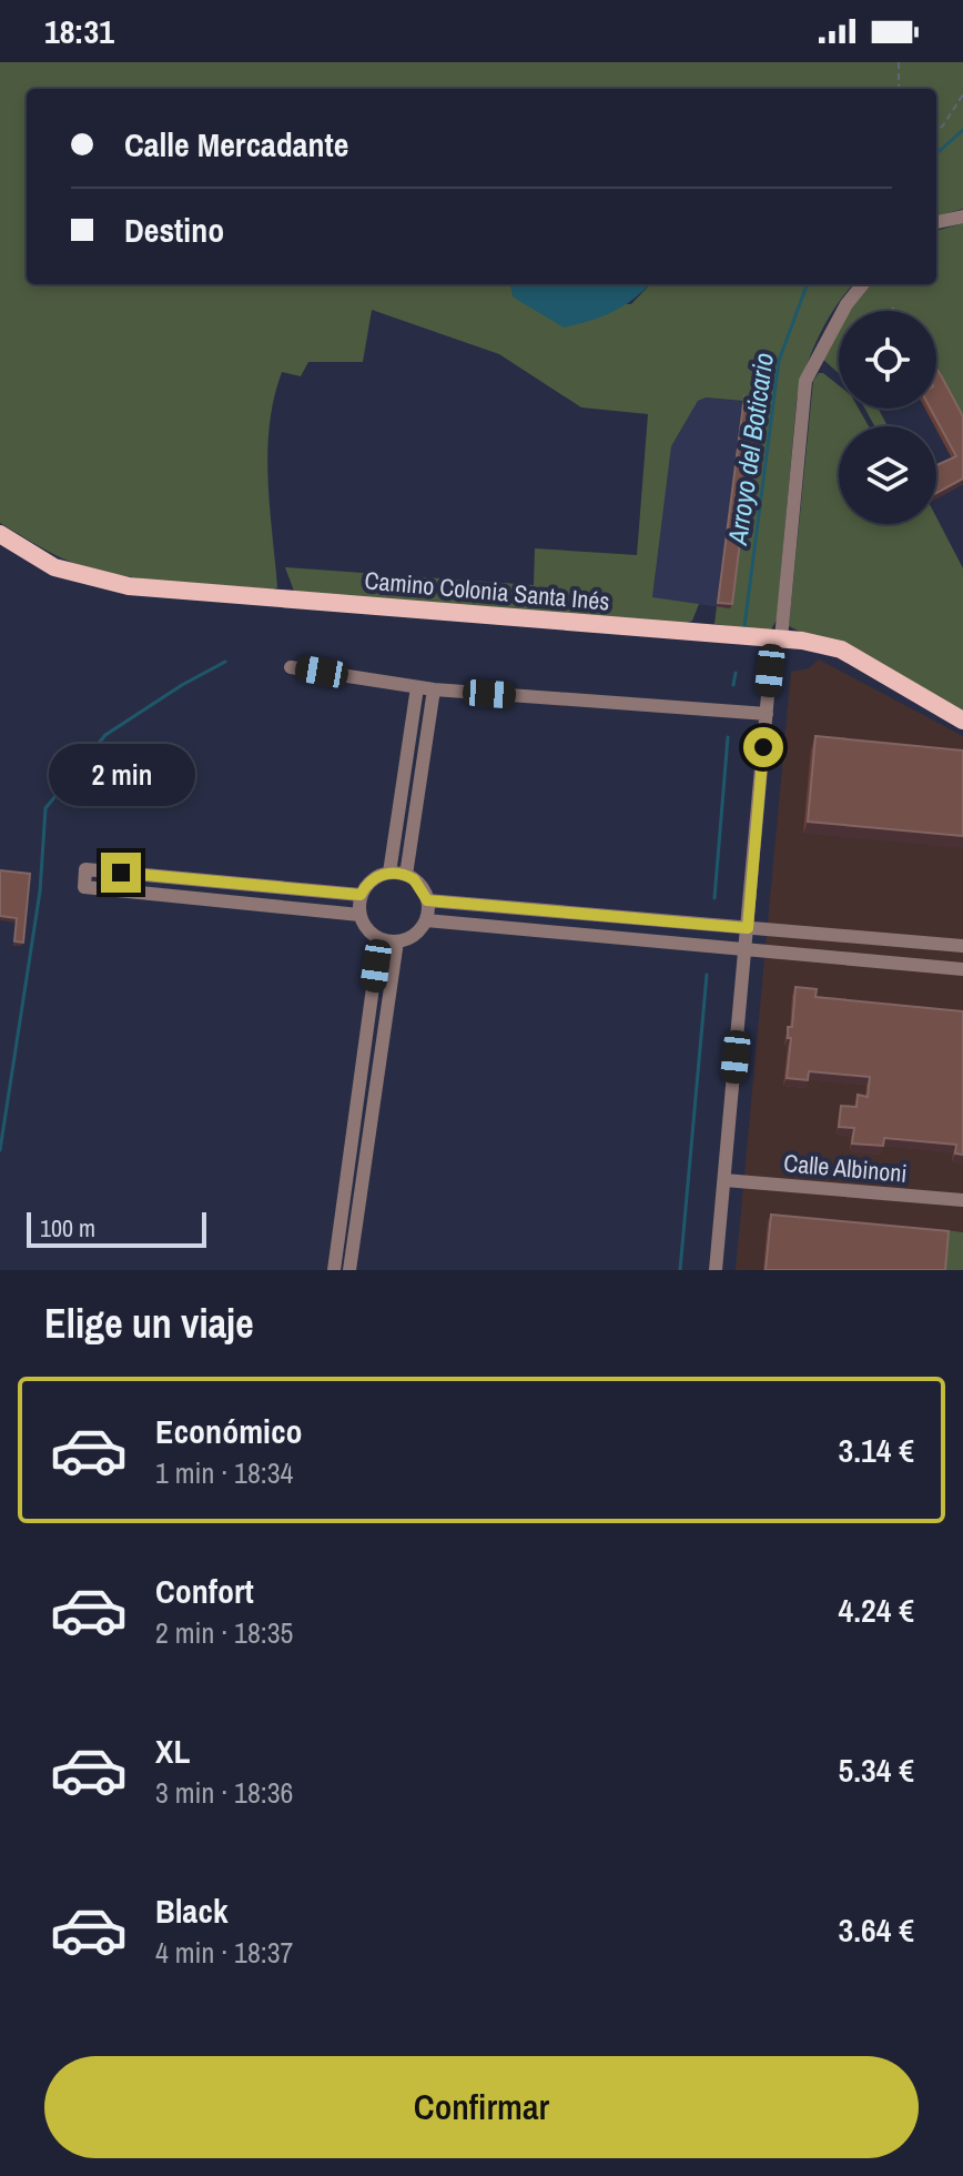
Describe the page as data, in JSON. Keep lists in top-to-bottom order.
{
  "streets": {
    "main road": ["Camino Colonia Santa Inés"],
    "street": ["Calle Albinoni"]
  },
  "water": ["Arroyo del Boticario"],
  "scale_bar": "100 m",
  "page": {
    "status": "18:31",
    "banner": ["Calle Mercadante", "Destino"],
    "bubble": "2 min",
    "scale": "100 m",
    "heading": "Elige un viaje",
    "list": [
      {
        "name": "Económico",
        "note": "1 min · 18:34",
        "value": "3.14 €"
      },
      {
        "name": "Confort",
        "note": "2 min · 18:35",
        "value": "4.24 €"
      },
      {
        "name": "XL",
        "note": "3 min · 18:36",
        "value": "5.34 €"
      },
      {
        "name": "Black",
        "note": "4 min · 18:37",
        "value": "3.64 €"
      }
    ],
    "buttons": "Confirmar"
  }
}
